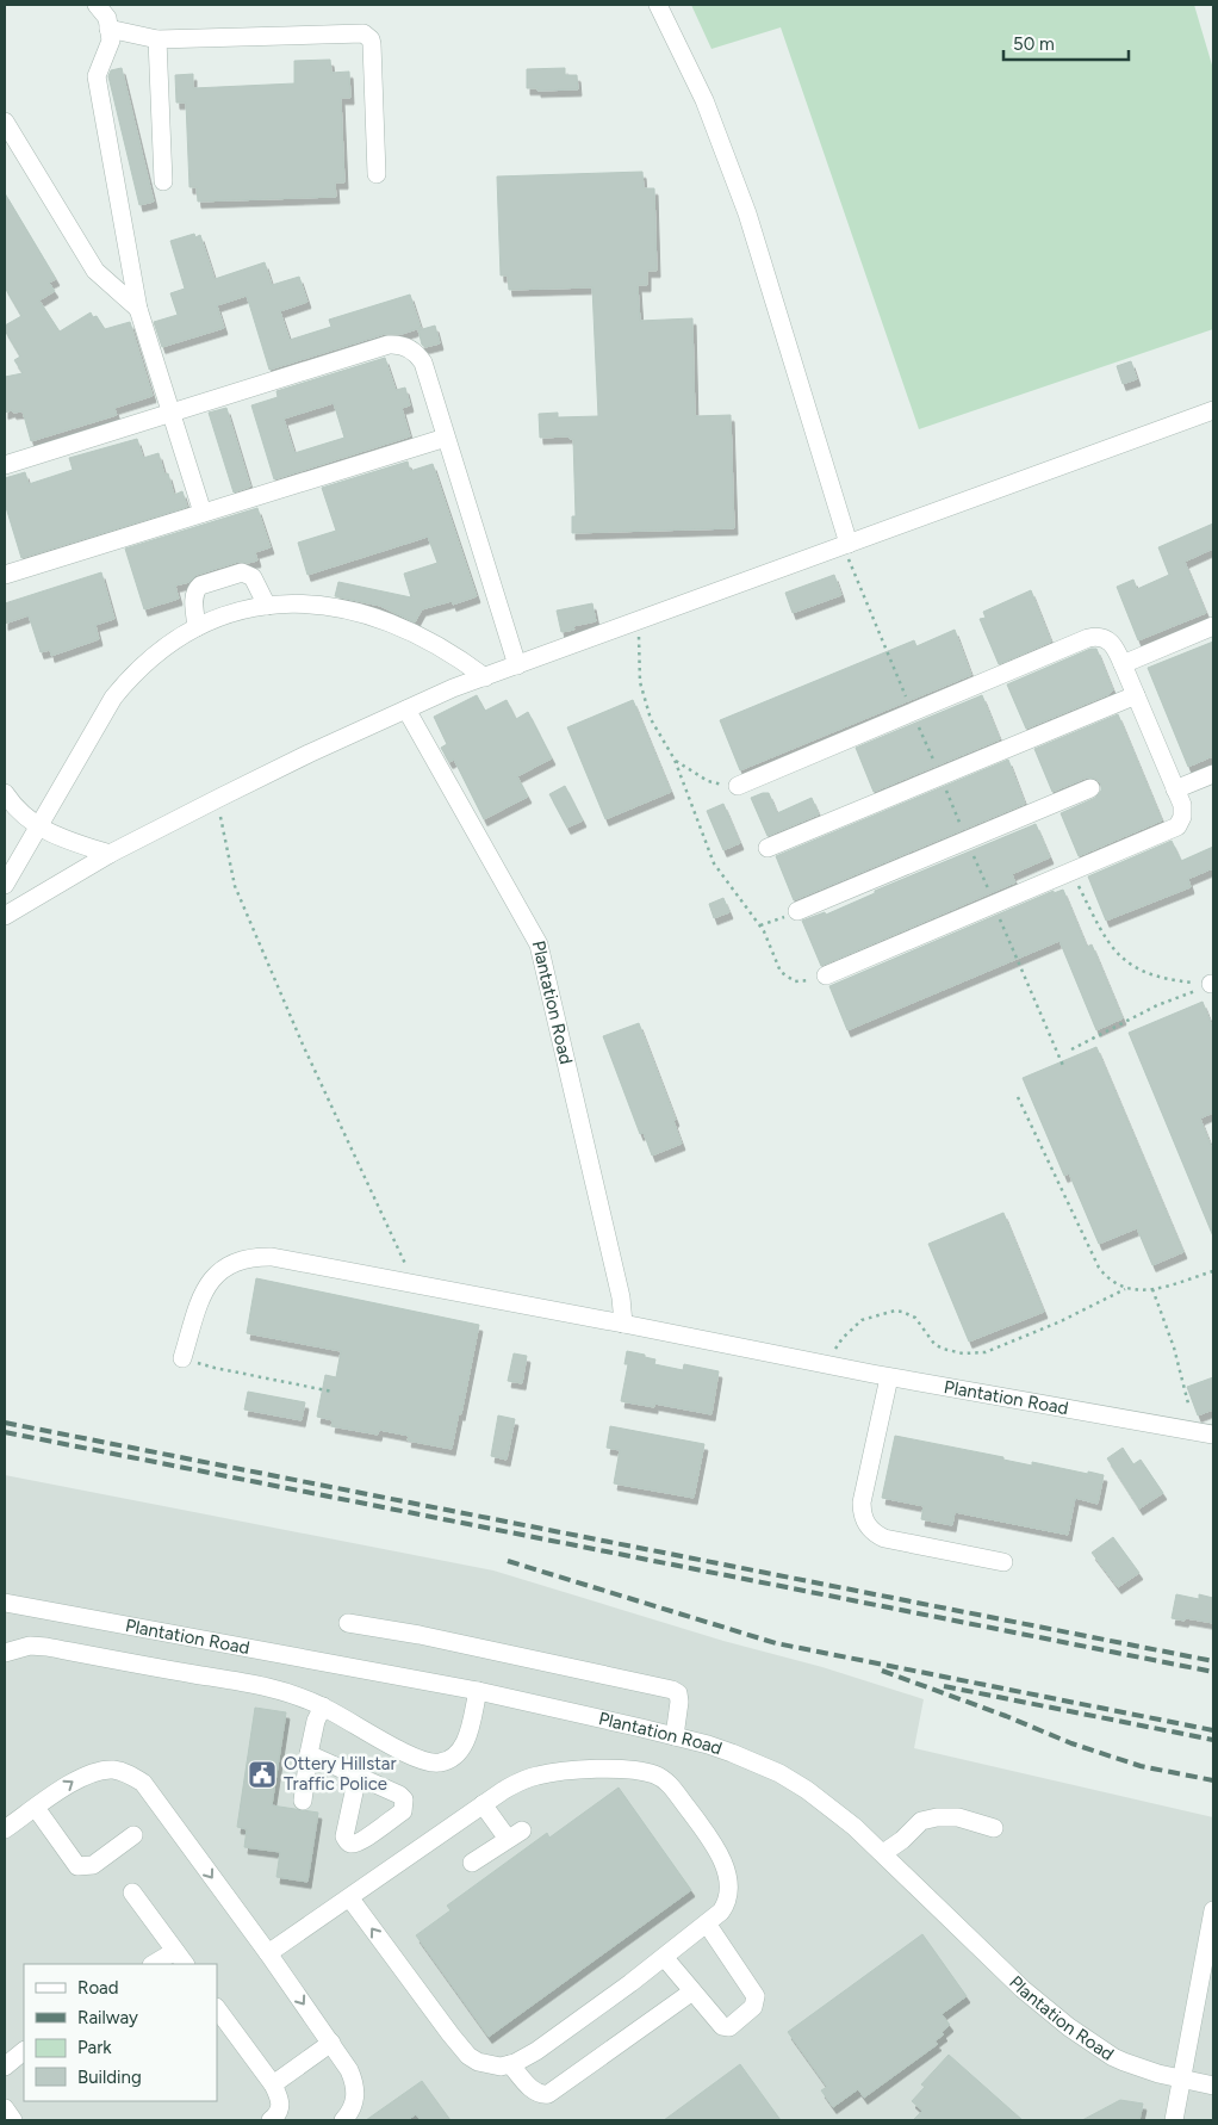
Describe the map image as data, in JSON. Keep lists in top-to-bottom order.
{
  "streets": {
    "street": ["Plantation Road"]
  },
  "places": {
    "public building": ["Ottery Hillstar Traffic Police"]
  },
  "legend": [
    "Road",
    "Railway",
    "Park",
    "Building"
  ],
  "scale_bar": "50 m"
}
